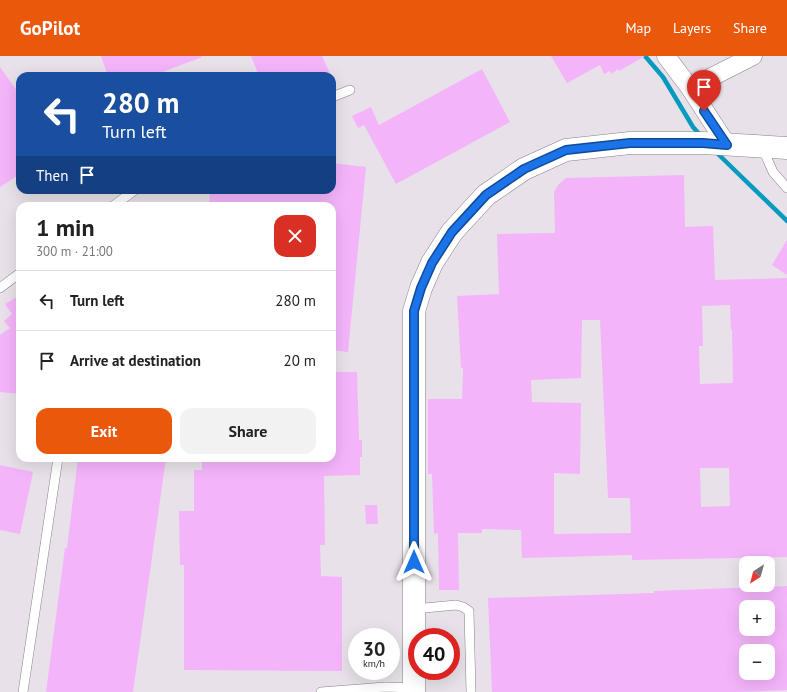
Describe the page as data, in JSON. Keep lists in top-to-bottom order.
{
  "north": "bottom left",
  "page": {
    "header": "GoPilot",
    "nav": ["Map", "Layers", "Share"],
    "turn": ["280 m", "Turn left"],
    "then": "Then",
    "heading": ["1 min", "300 m · 21:00"],
    "list": [
      {
        "name": "Turn left",
        "value": "280 m"
      },
      {
        "name": "Arrive at destination",
        "value": "20 m"
      }
    ],
    "buttons": ["Exit", "Share"],
    "map_buttons": ["+", "−"],
    "speed": "30 km/h",
    "limit": "40"
  }
}
